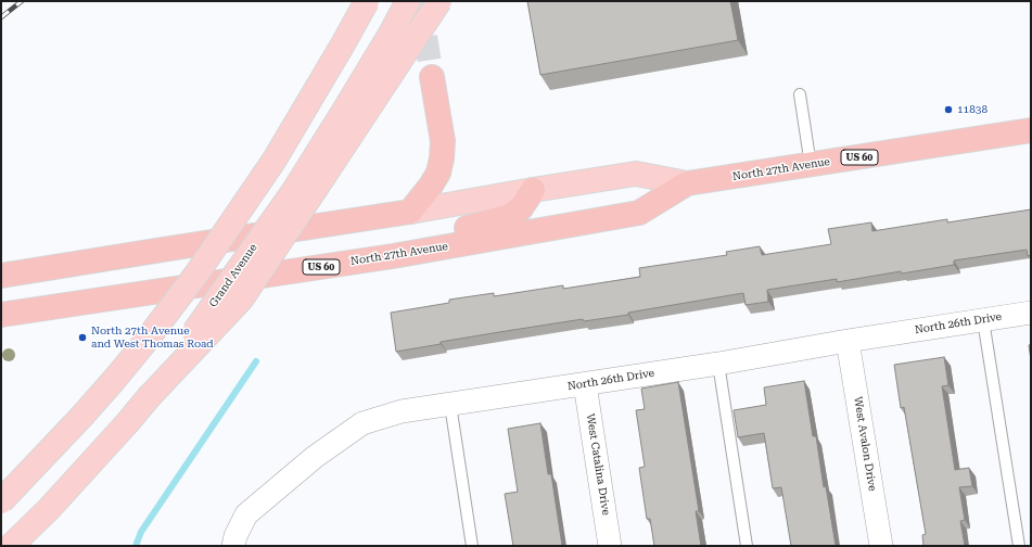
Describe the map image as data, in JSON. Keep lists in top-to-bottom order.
{
  "streets": {
    "highway": ["US 60", "North 27th Avenue"],
    "main road": ["Grand Avenue"],
    "street": ["North 26th Drive", "West Avalon Drive", "West Catalina Drive"]
  },
  "crossings": [
    ["North 26th Drive", "West Avalon Drive"],
    ["North 26th Drive", "West Catalina Drive"]
  ],
  "places": ["11838", "North 27th Avenue and West Thomas Road"]
}
